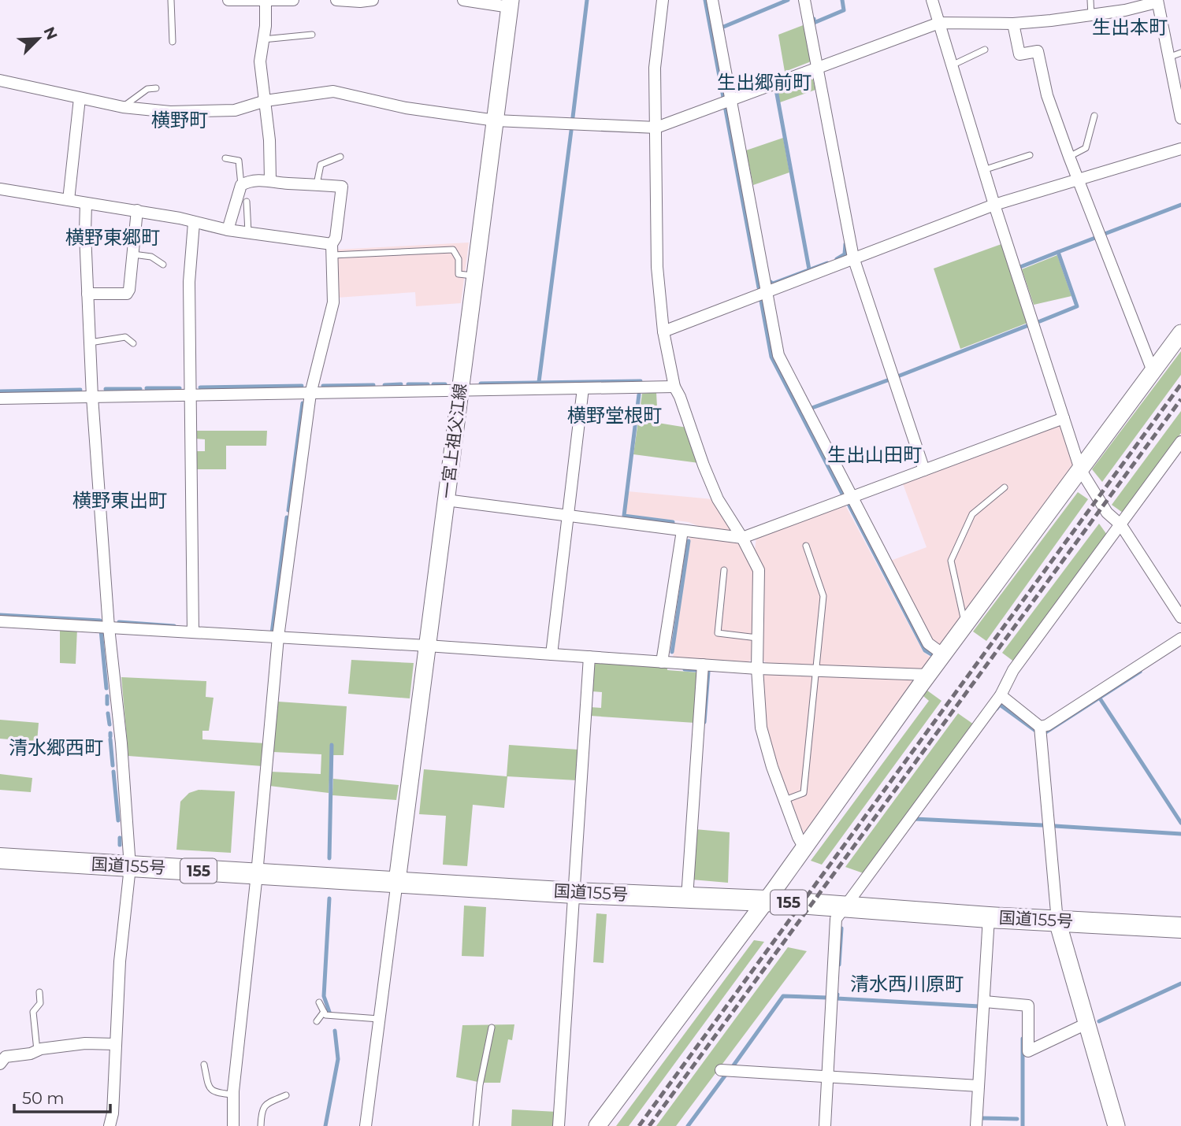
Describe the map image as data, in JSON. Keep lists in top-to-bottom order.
{
  "streets": {
    "highway": ["国道155号", "155"],
    "street": ["一宮上祖父江線"]
  },
  "crossings": [
    ["一宮上祖父江線", "国道155号"]
  ],
  "districts": [
    "生出本町",
    "生出郷前町",
    "横野町",
    "横野東郷町",
    "横野堂根町",
    "生出山田町",
    "横野東出町",
    "清水郷西町",
    "清水西川原町"
  ],
  "scale_bar": "50 m",
  "north": "top right"
}
